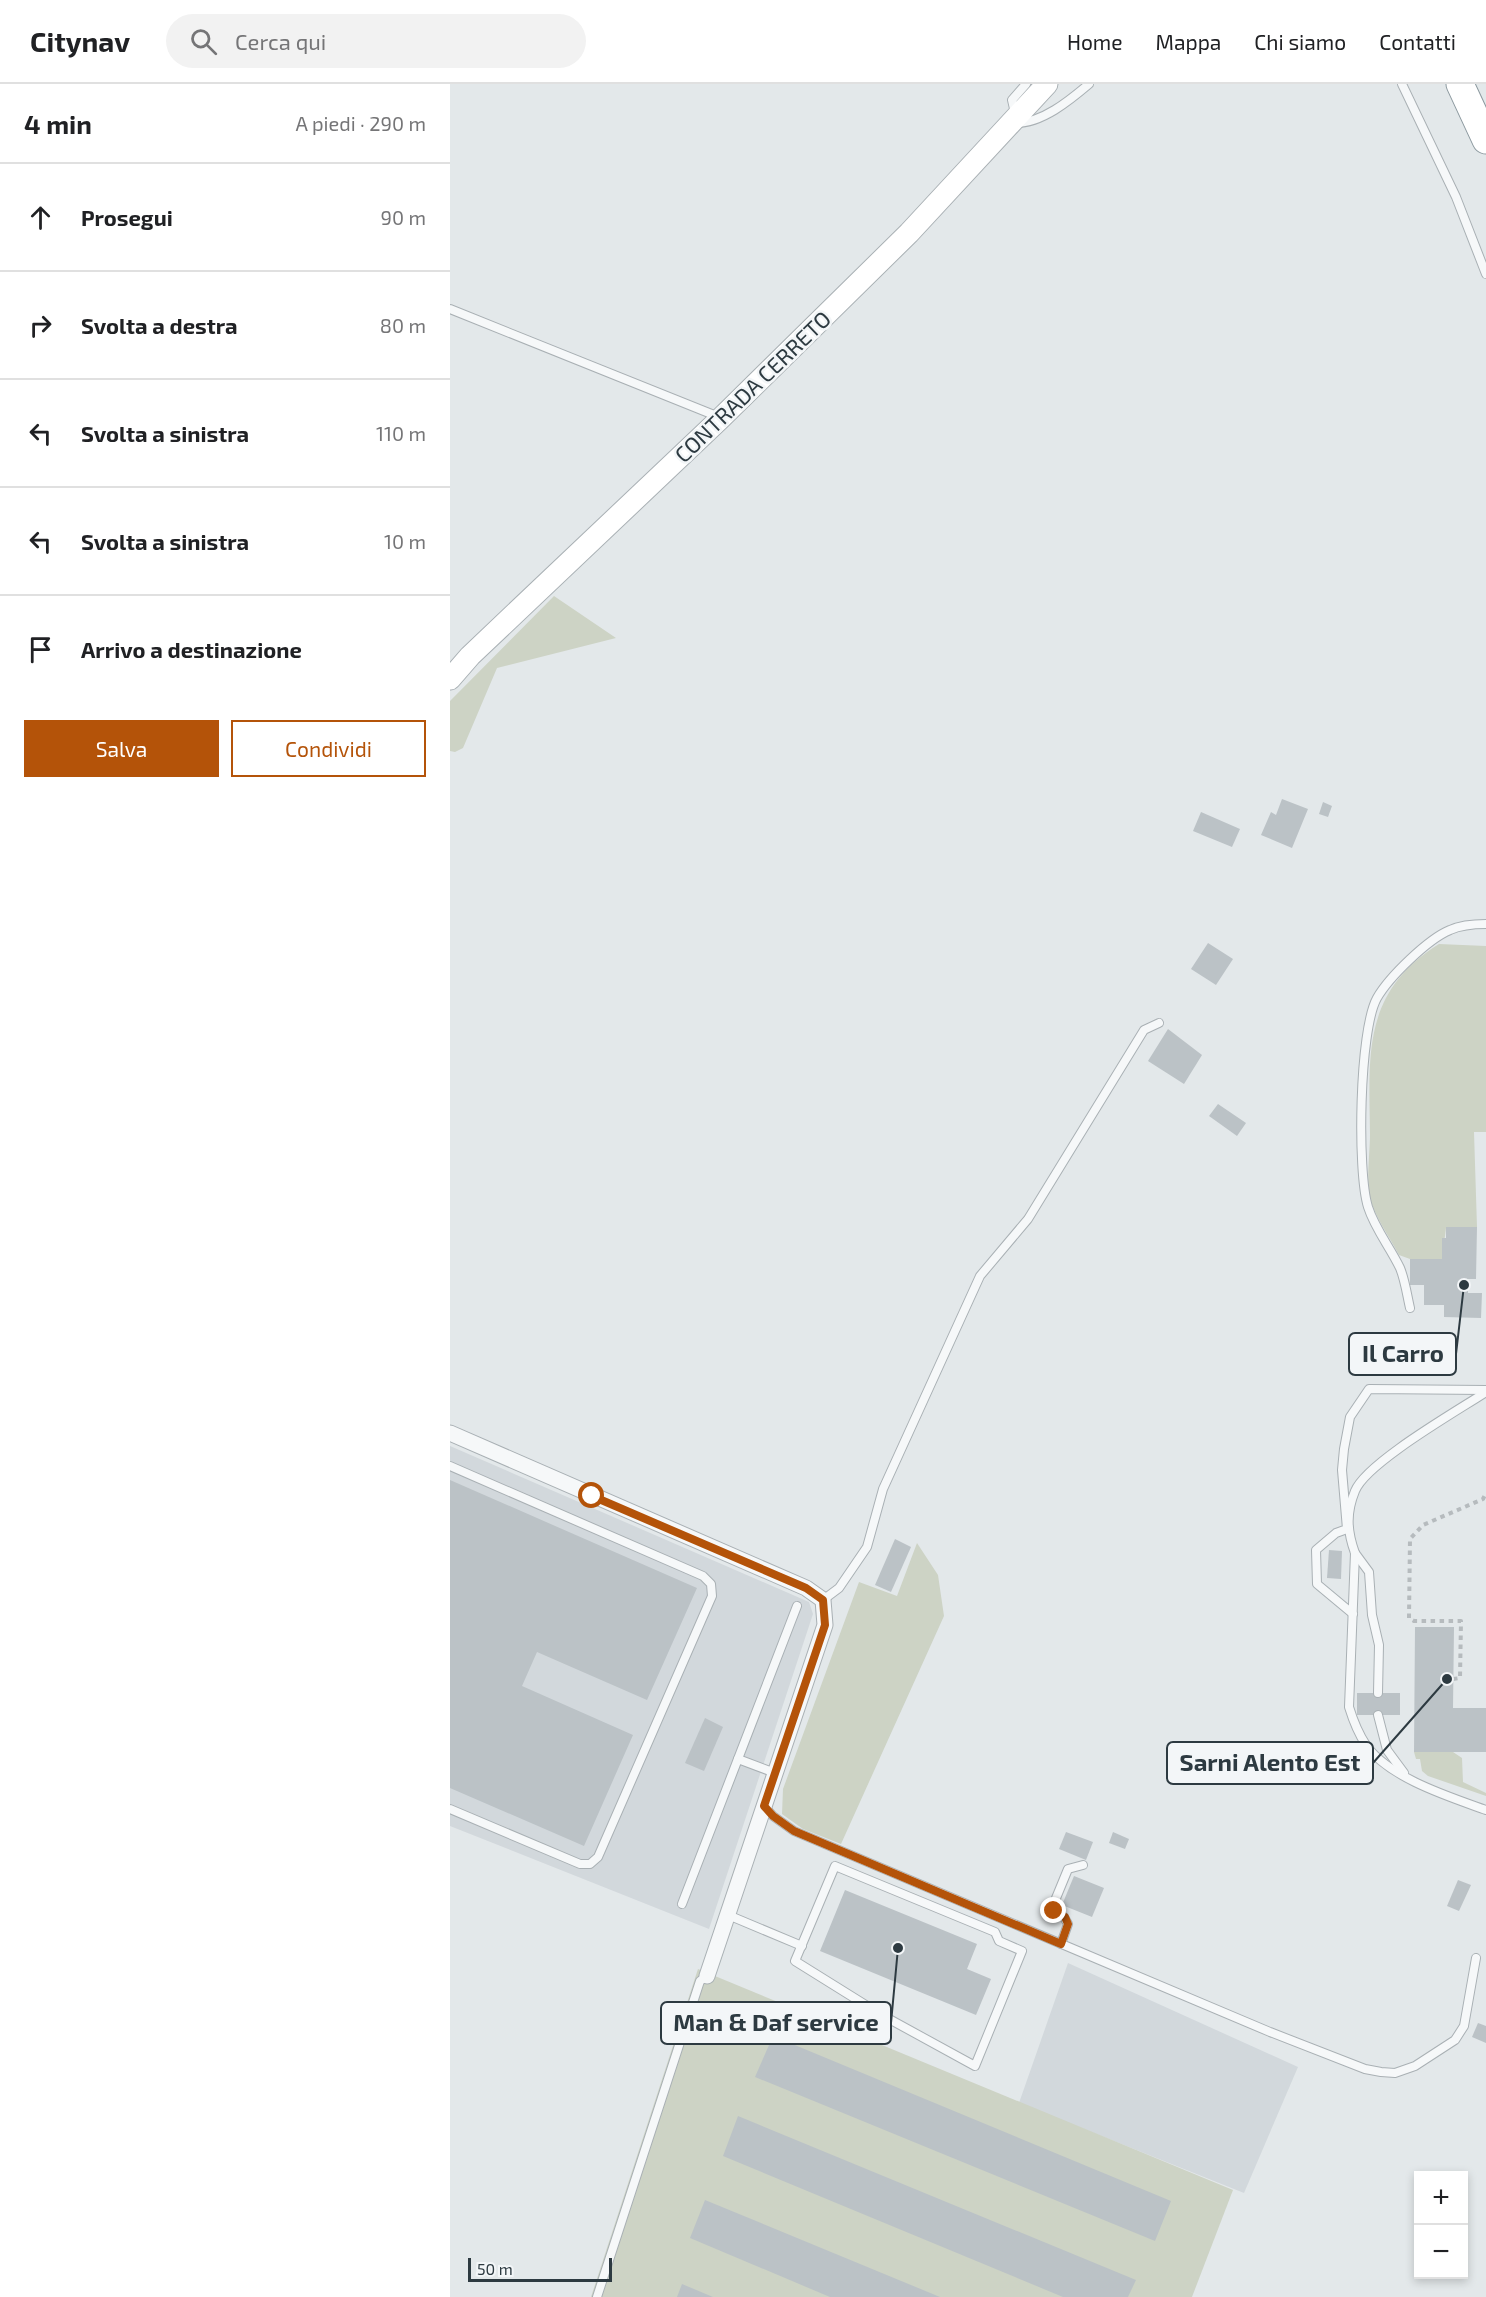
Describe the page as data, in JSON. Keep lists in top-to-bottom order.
{
  "streets": {
    "main road": ["CONTRADA CERRETO"]
  },
  "places": ["Il Carro", "Sarni Alento Est", "Man & Daf service"],
  "scale_bar": "50 m",
  "page": {
    "header": "Citynav",
    "search": "Cerca qui",
    "nav": [
      "Home",
      "Mappa",
      "Chi siamo",
      "Contatti"
    ],
    "heading": ["4 min", "A piedi · 290 m"],
    "list": [
      ["Prosegui", "90 m"],
      ["Svolta a destra", "80 m"],
      ["Svolta a sinistra", "110 m"],
      ["Svolta a sinistra", "10 m"],
      "Arrivo a destinazione"
    ],
    "buttons": ["Salva", "Condividi"],
    "map_buttons": ["+", "−"],
    "scale": "50 m"
  }
}
